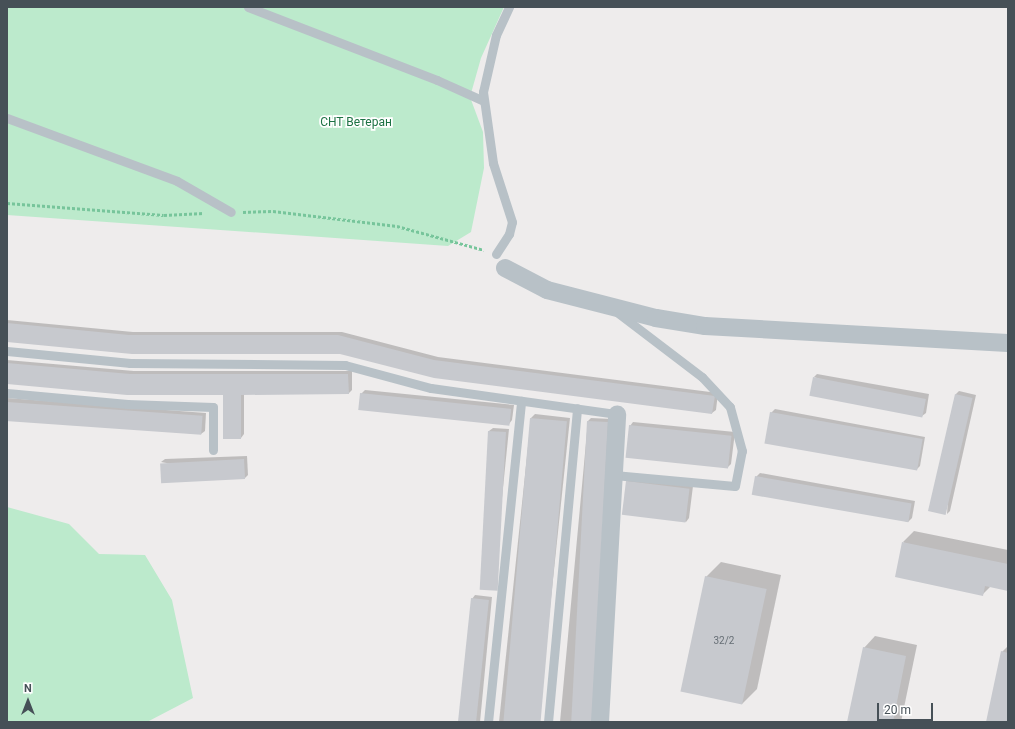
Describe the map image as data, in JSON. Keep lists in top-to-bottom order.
{
  "parks": ["СНТ Ветеран"],
  "house_numbers": ["32/2"],
  "scale_bar": "20 m",
  "north": "top"
}
